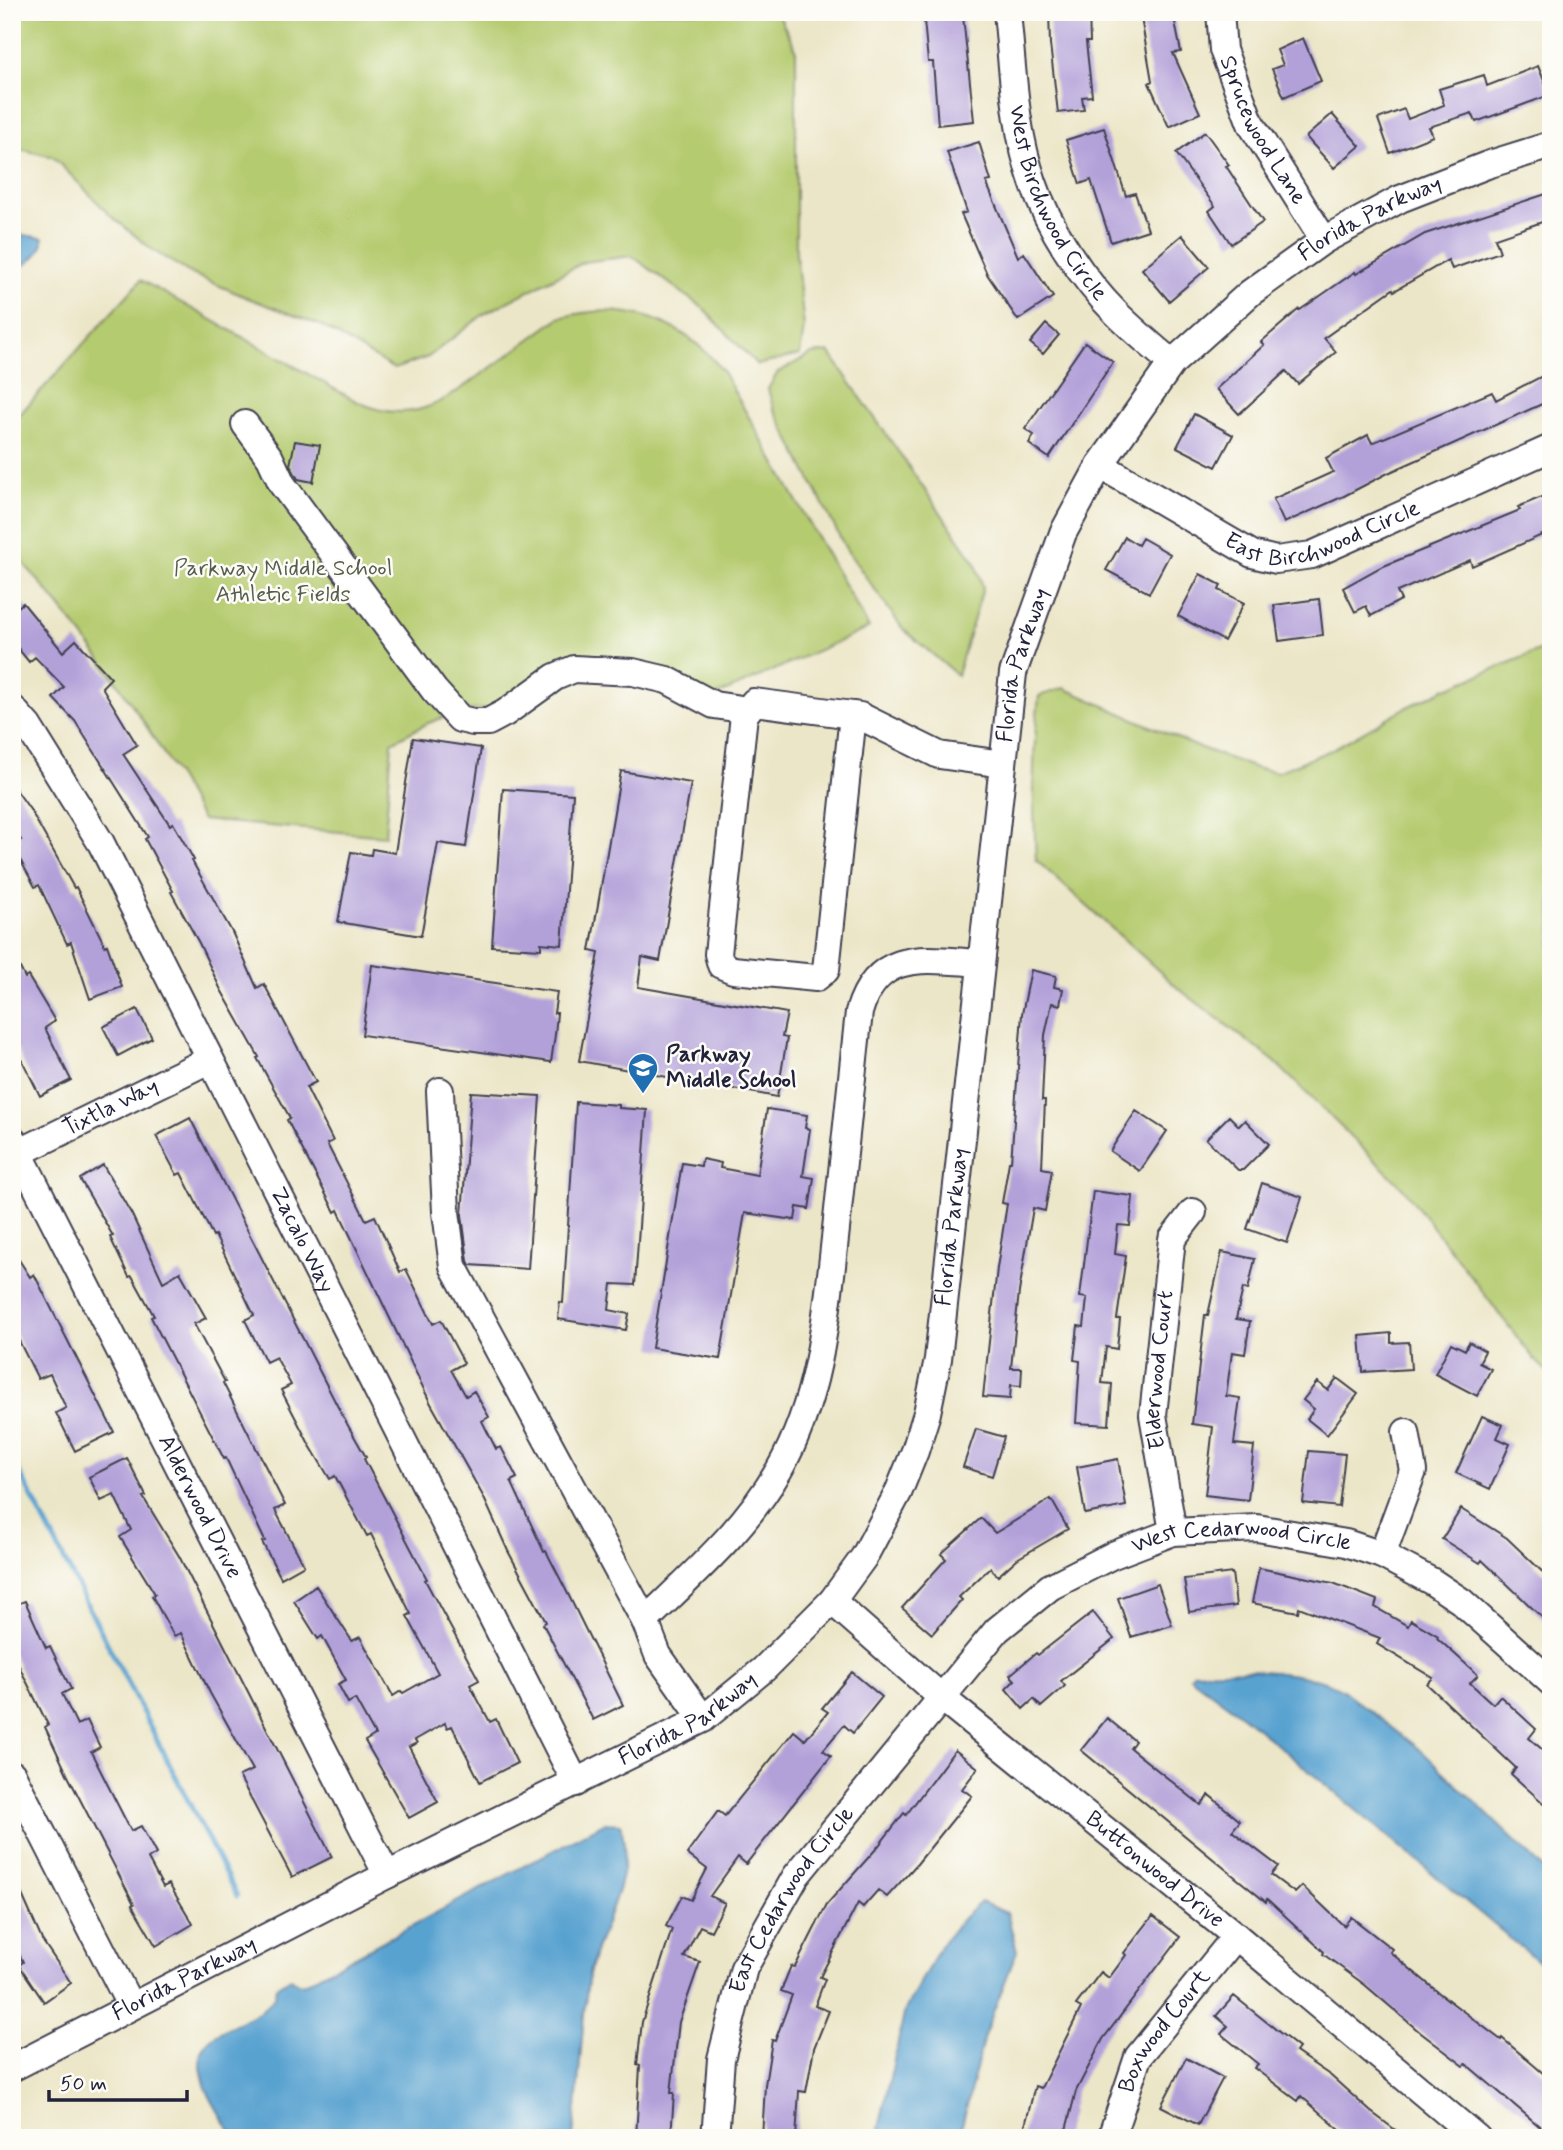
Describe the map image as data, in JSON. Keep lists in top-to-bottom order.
{
  "streets": {
    "street": [
      "Sprucewood Lane",
      "West Birchwood Circle",
      "Florida Parkway",
      "East Birchwood Circle",
      "Tixtla Way",
      "Zacalo Way",
      "Elderwood Court",
      "Alderwood Drive",
      "West Cedarwood Circle",
      "Buttonwood Drive",
      "East Cedarwood Circle",
      "Boxwood Court"
    ]
  },
  "crossings": [
    ["Sprucewood Lane", "Florida Parkway"],
    ["West Birchwood Circle", "Florida Parkway"],
    ["Florida Parkway", "East Birchwood Circle"],
    ["Florida Parkway", "Zacalo Way"],
    ["Florida Parkway", "Alderwood Drive"],
    ["Florida Parkway", "Buttonwood Drive"],
    ["Tixtla Way", "Zacalo Way"],
    ["Tixtla Way", "Alderwood Drive"],
    ["Elderwood Court", "West Cedarwood Circle"],
    ["West Cedarwood Circle", "Buttonwood Drive"],
    ["West Cedarwood Circle", "East Cedarwood Circle"],
    ["Buttonwood Drive", "East Cedarwood Circle"],
    ["Buttonwood Drive", "Boxwood Court"]
  ],
  "parks": ["Parkway Middle School Athletic Fields"],
  "places": {
    "school or university": ["Parkway Middle School"]
  },
  "scale_bar": "50 m"
}
